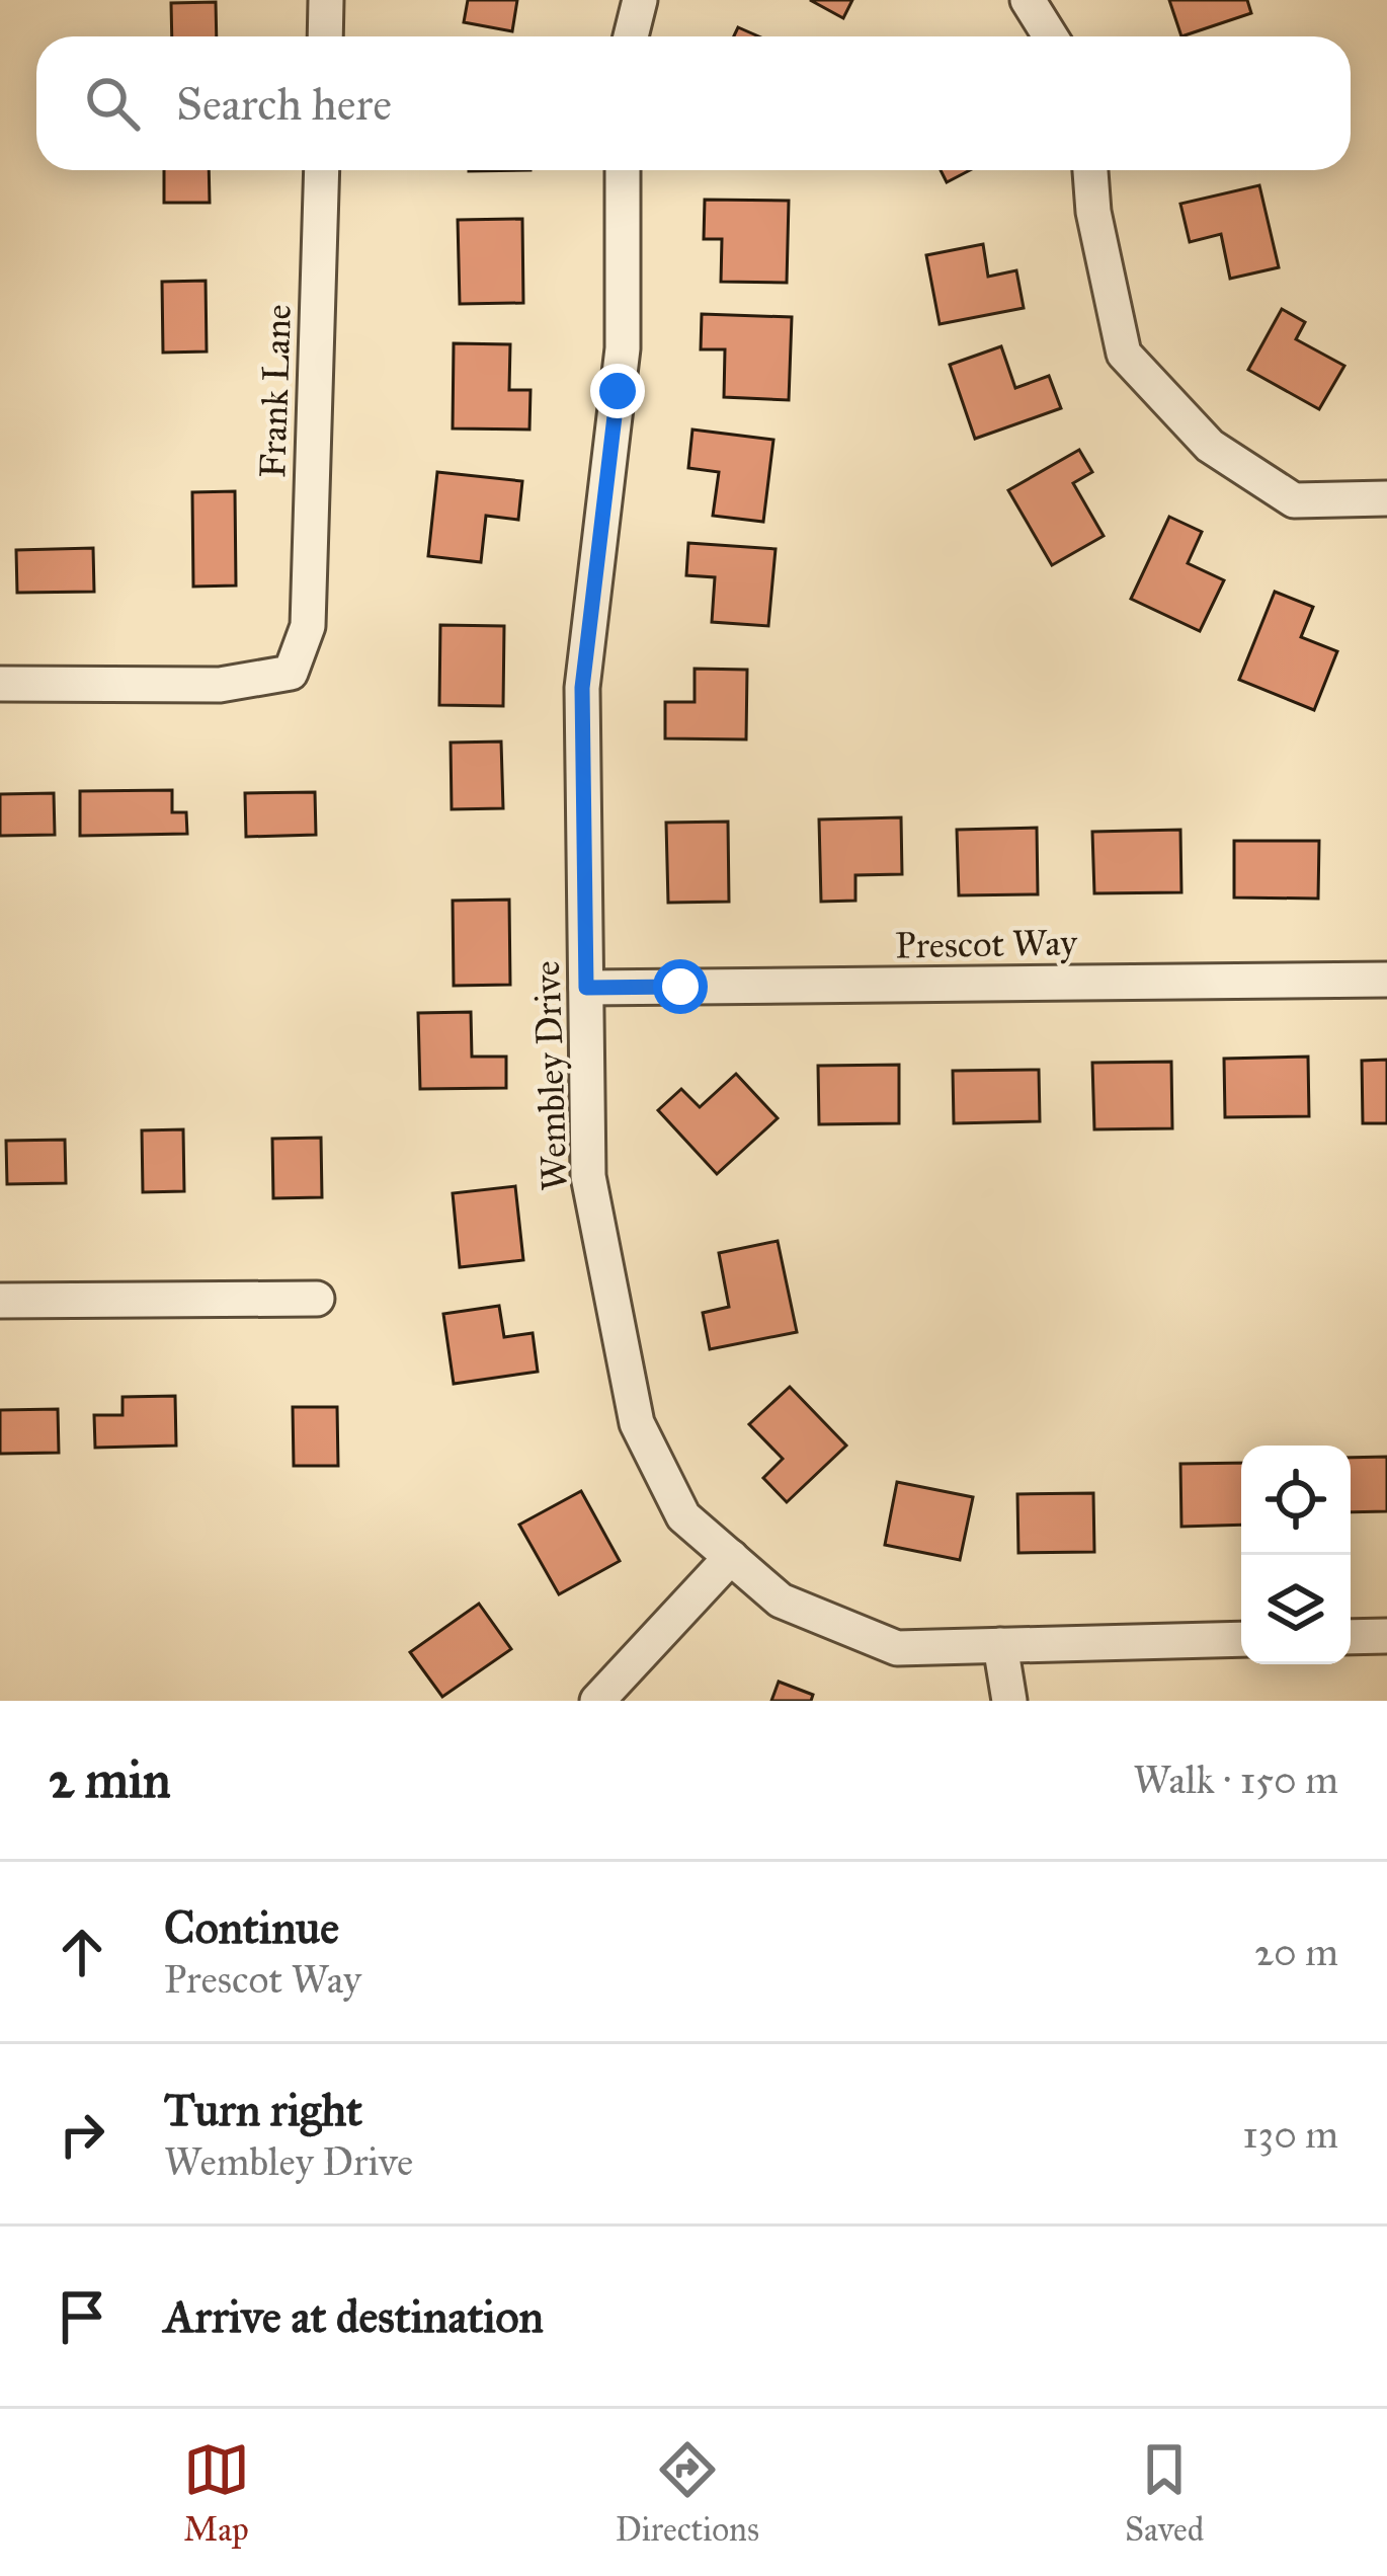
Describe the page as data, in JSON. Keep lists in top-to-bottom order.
{
  "streets": {
    "street": ["Frank Lane", "Prescot Way", "Wembley Drive"]
  },
  "crossings": [
    ["Prescot Way", "Wembley Drive"]
  ],
  "page": {
    "search": "Search here",
    "heading": ["2 min", "Walk · 150 m"],
    "list": [
      ["Continue", "Prescot Way", "20 m"],
      ["Turn right", "Wembley Drive", "130 m"],
      "Arrive at destination"
    ],
    "nav": ["Map", "Directions", "Saved"]
  }
}
